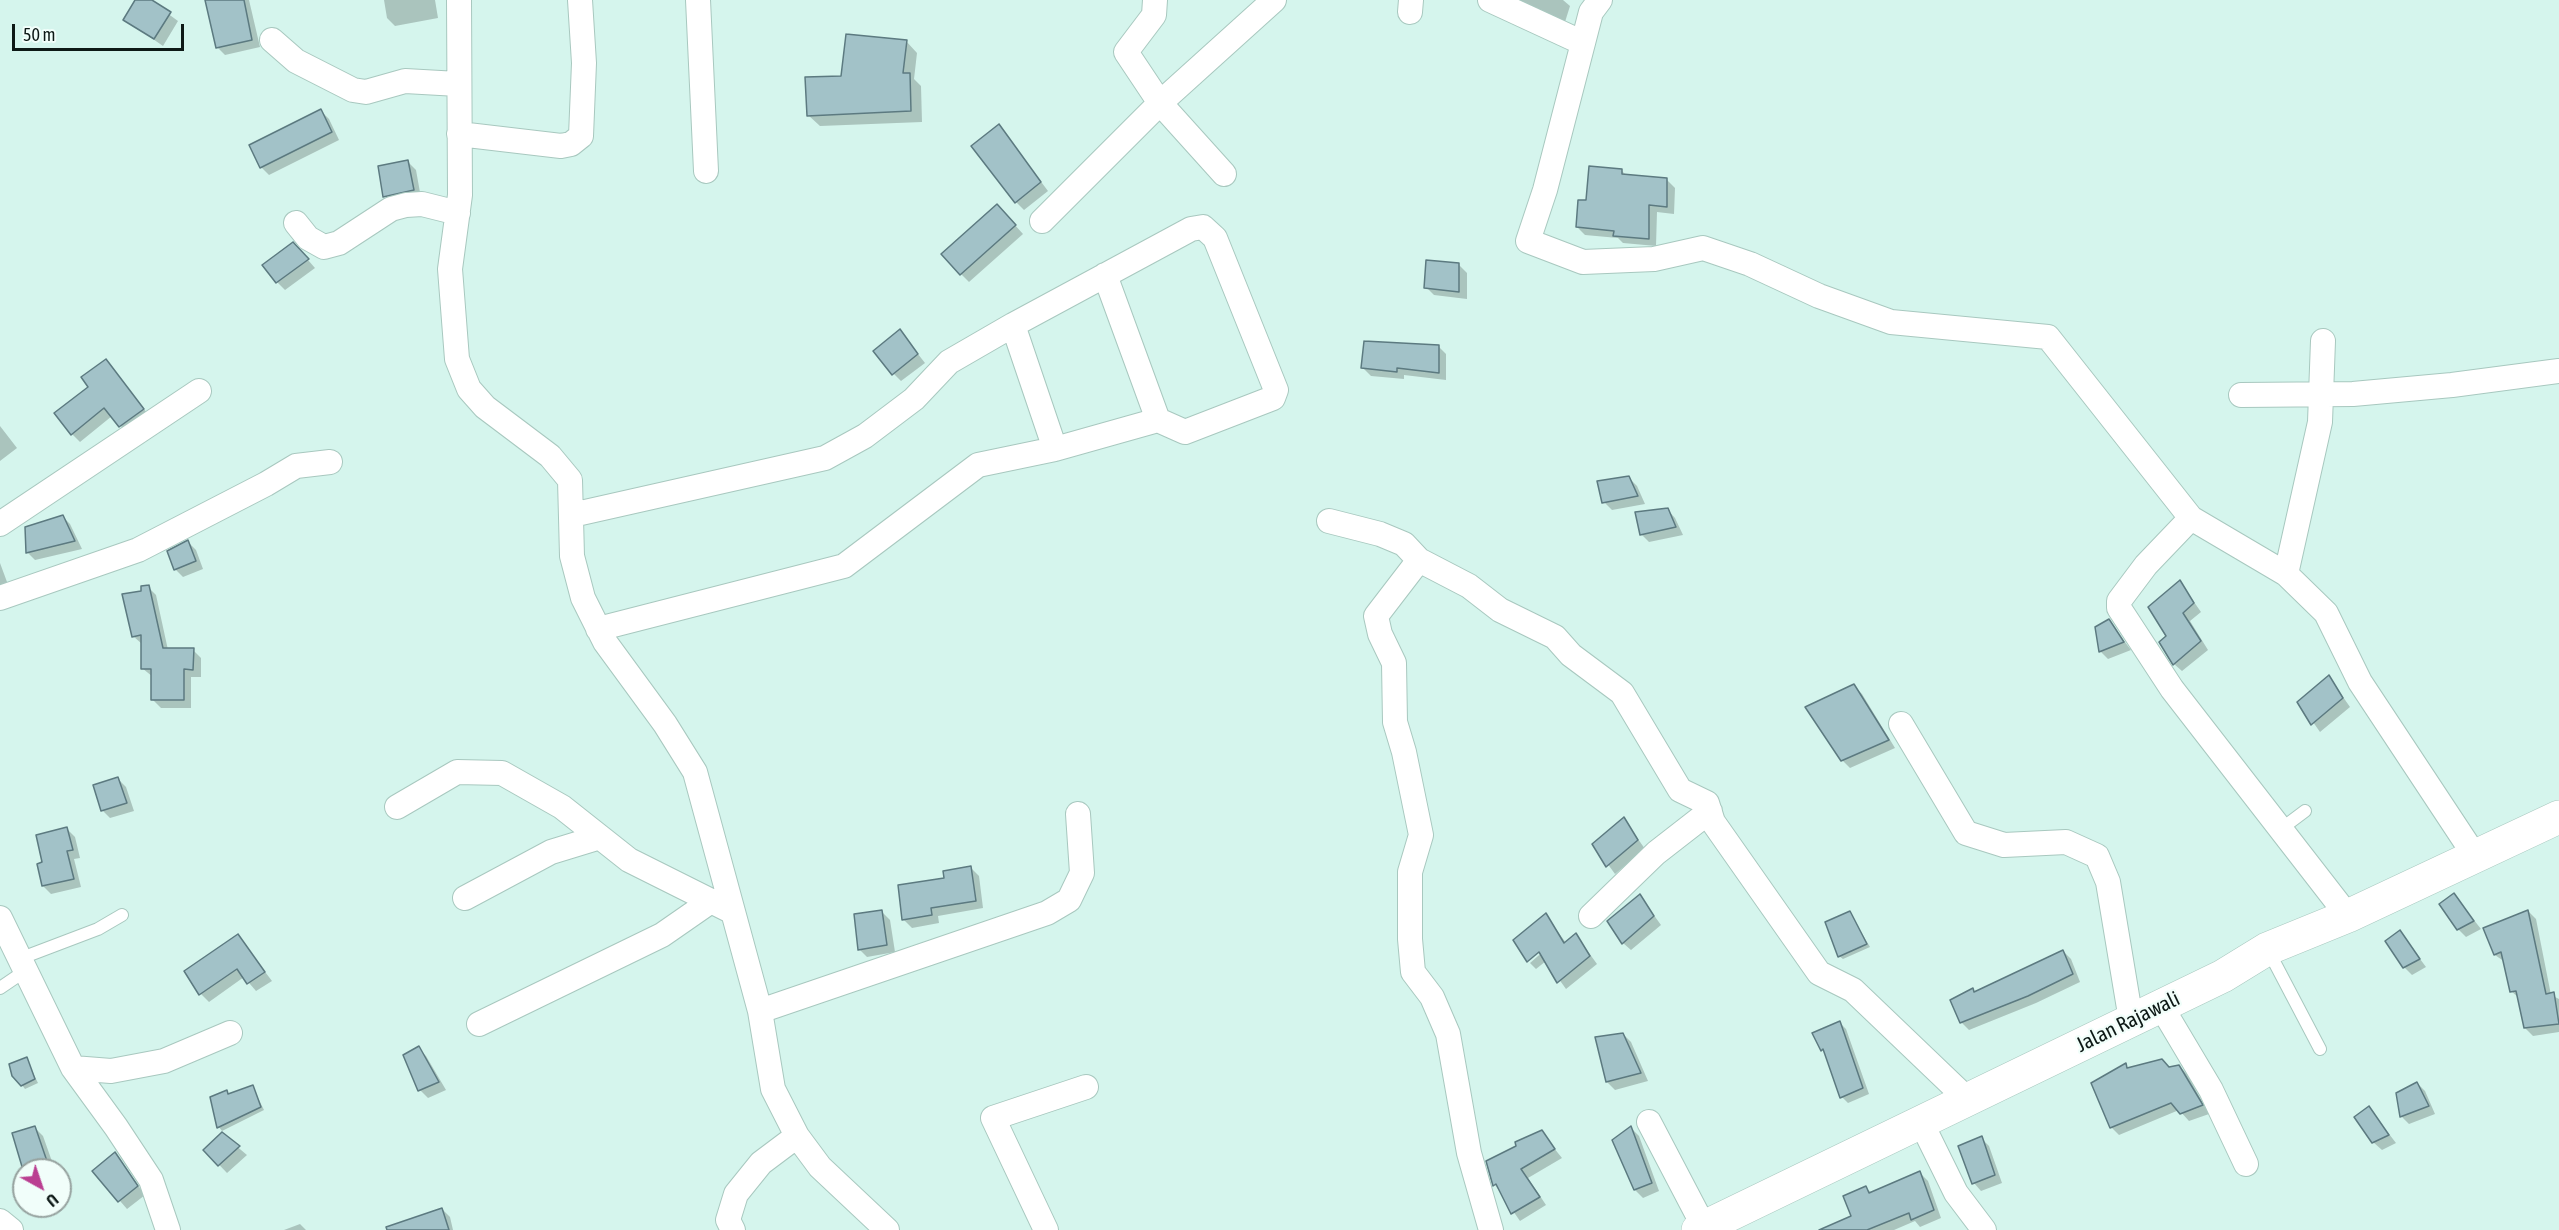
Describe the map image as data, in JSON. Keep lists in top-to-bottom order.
{
  "streets": {
    "street": ["Jalan Rajawali"]
  },
  "scale_bar": "50 m",
  "north": "bottom right"
}
